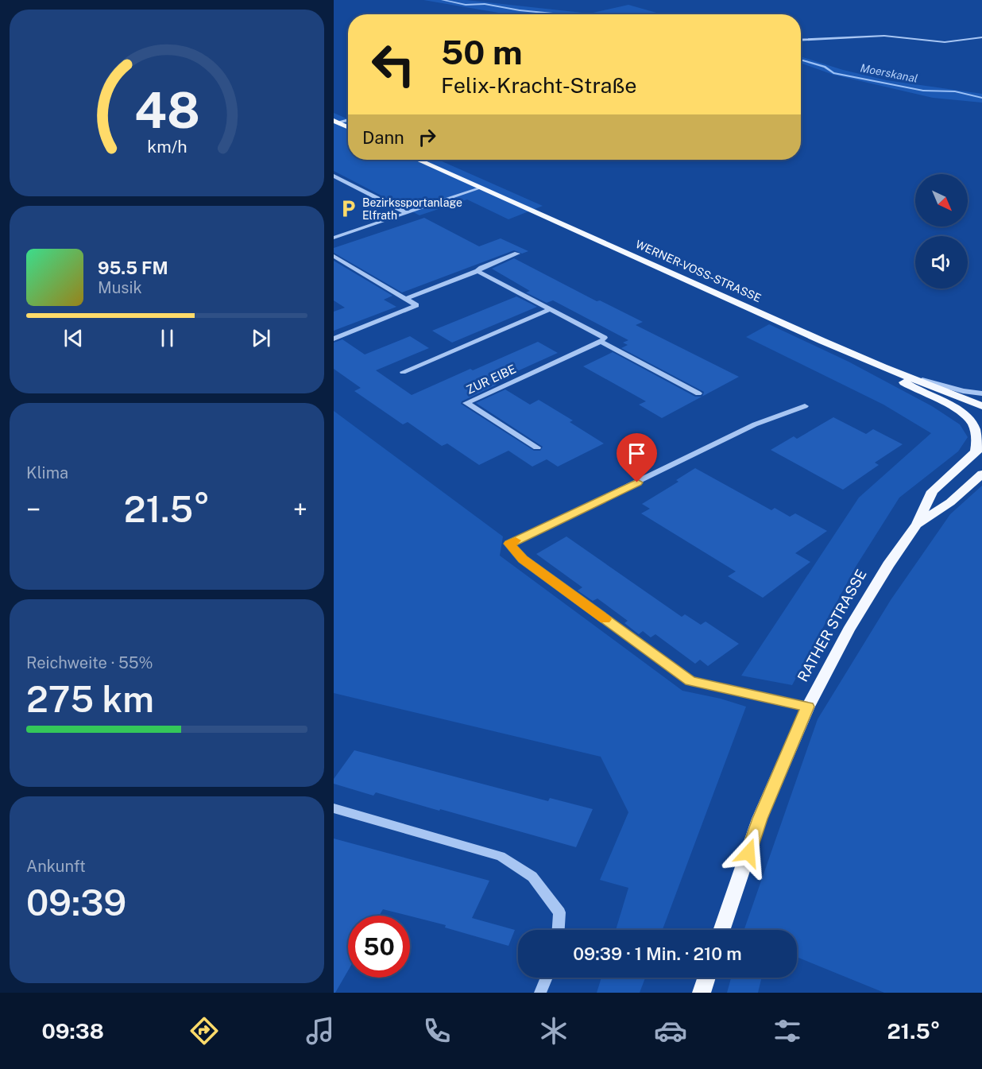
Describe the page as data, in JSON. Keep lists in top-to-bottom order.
{
  "streets": {
    "main road": ["WERNER-VOSS-STRASSE", "RATHER STRASSE"],
    "street": ["ZUR EIBE"]
  },
  "water": ["Moerskanal"],
  "places": {
    "parking": ["Bezirkssportanlage Elfrath"]
  },
  "north": "bottom right",
  "page": {
    "turn": ["50 m", "Felix-Kracht-Straße"],
    "then": "Dann",
    "song": ["95.5 FM", "Musik"],
    "tile": [
      "Klima",
      ["Reichweite · 55%", "275 km"],
      ["Ankunft", "09:39"]
    ],
    "heat": ["−", "21.5°", "+"],
    "limit": "50",
    "trip": "09:39 · 1 Min. · 210 m",
    "tabs": ["09:38", "21.5°"],
    "gauge": ["48", "km/h"]
  }
}
